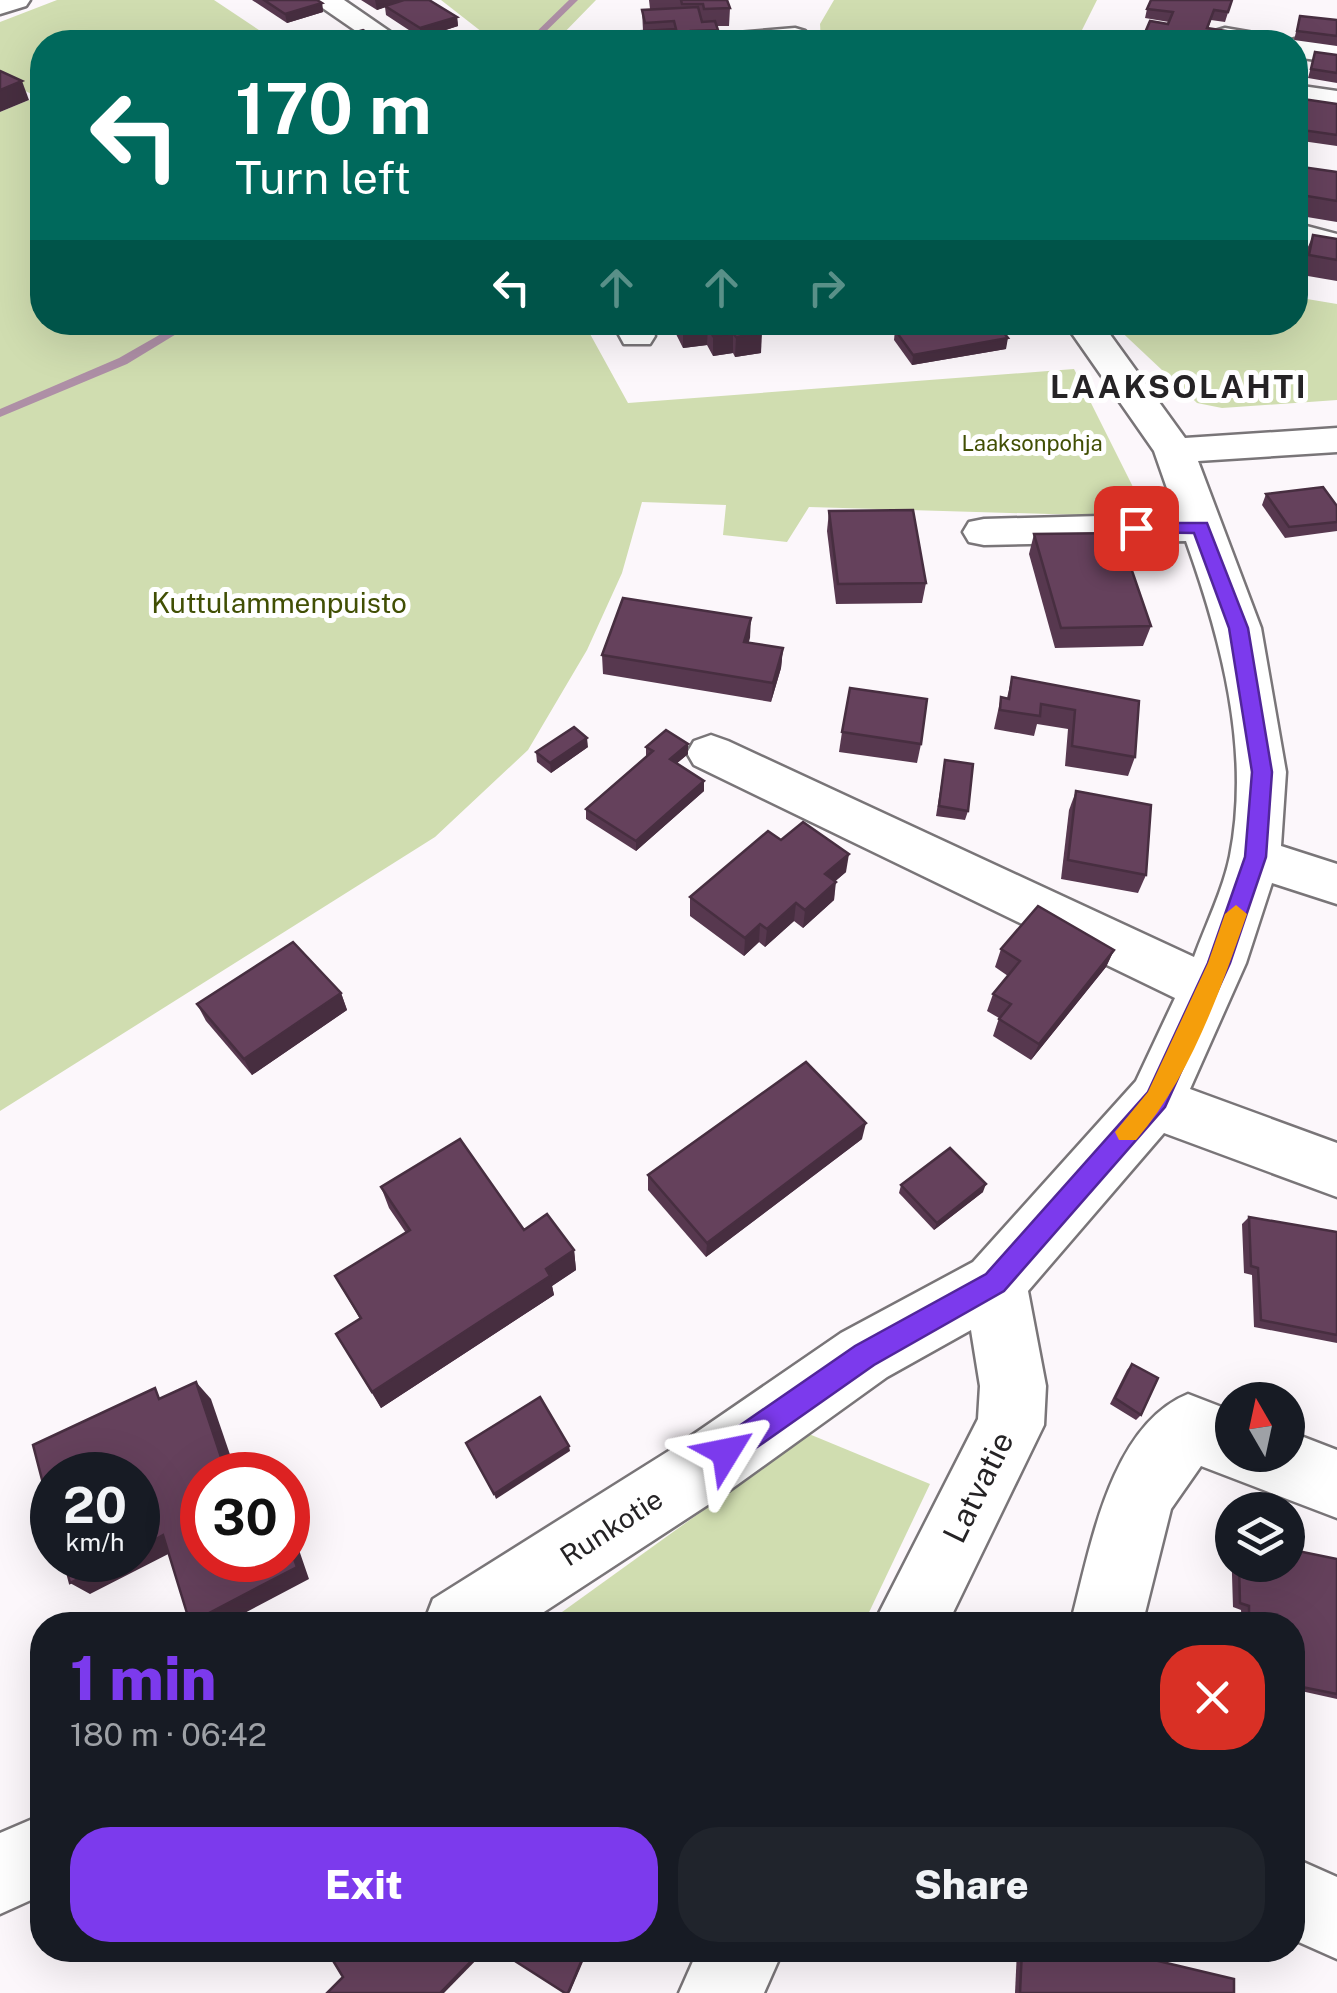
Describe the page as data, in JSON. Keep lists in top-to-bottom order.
{
  "streets": {
    "street": ["Latvatie", "Runkotie"]
  },
  "crossings": [
    ["Latvatie", "Runkotie"]
  ],
  "districts": ["LAAKSOLAHTI"],
  "parks": ["Laaksonpohja", "Kuttulammenpuisto"],
  "north": "top",
  "page": {
    "turn": ["170 m", "Turn left"],
    "speed": "20 km/h",
    "limit": "30",
    "heading": ["1 min", "180 m · 06:42"],
    "buttons": ["Exit", "Share"]
  }
}
